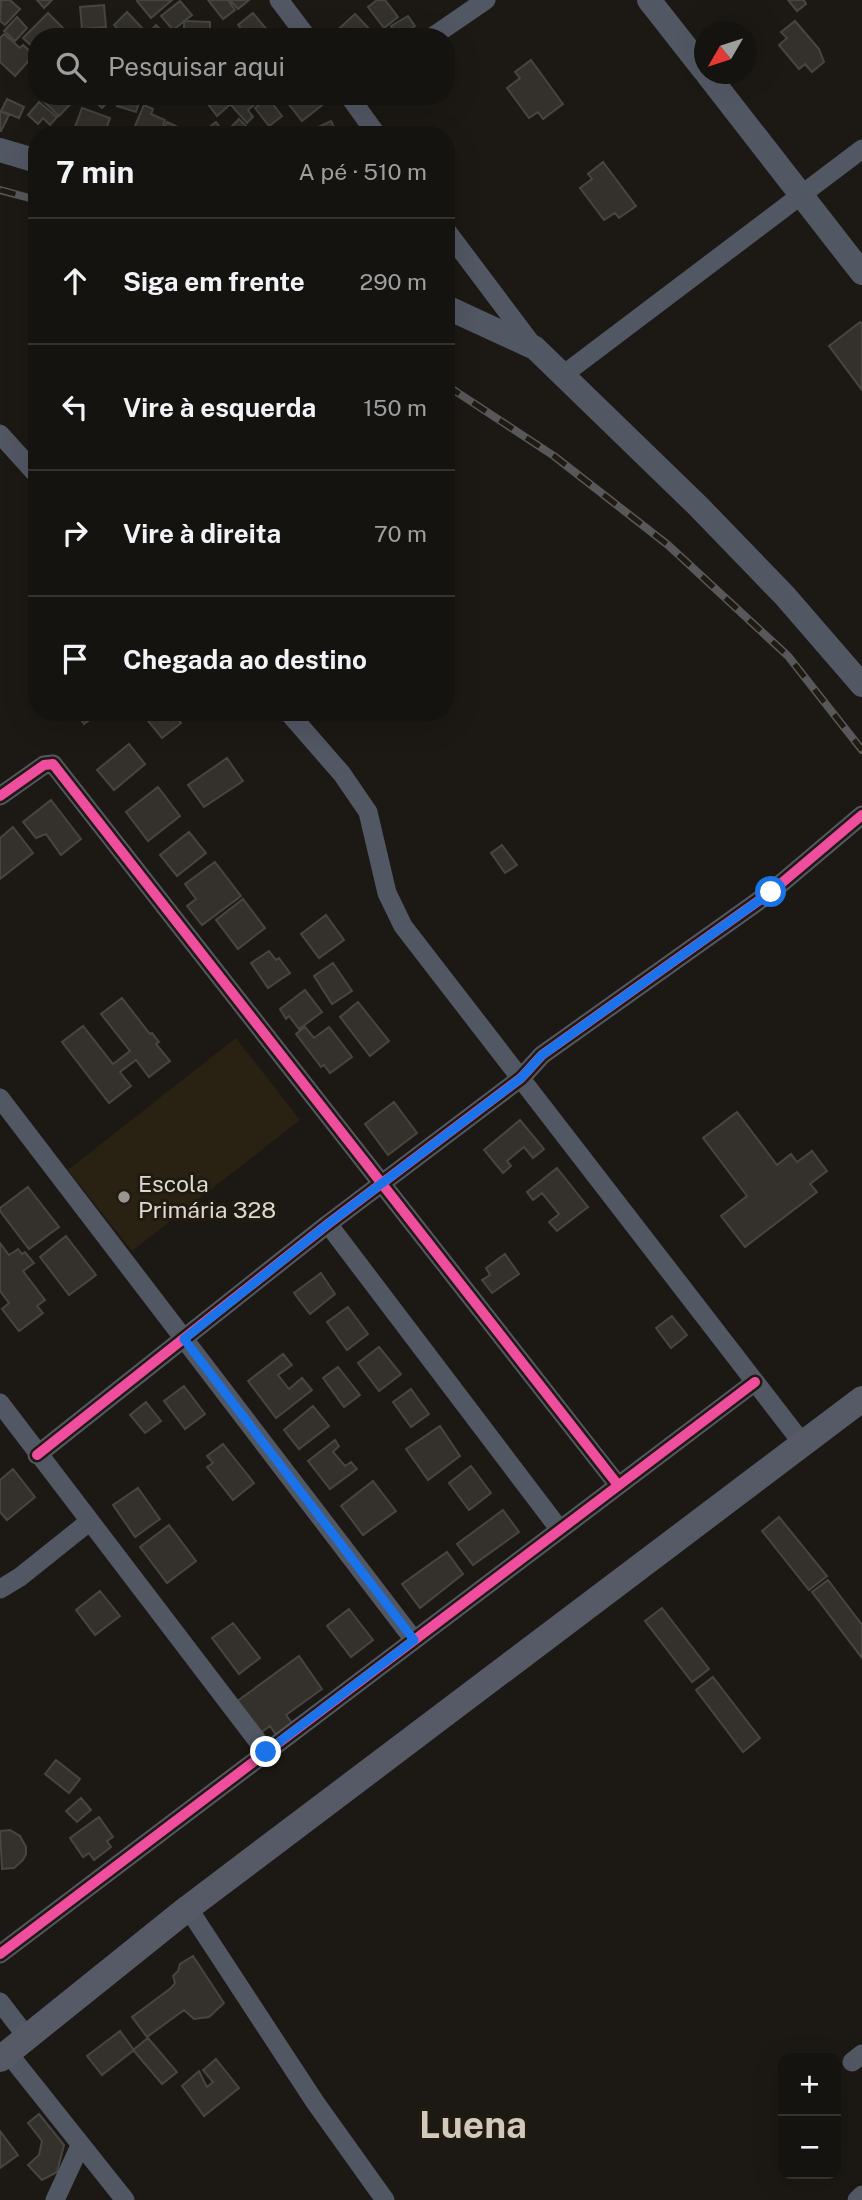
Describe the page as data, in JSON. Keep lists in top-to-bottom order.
{
  "districts": ["Luena"],
  "places": ["Escola Primária 328"],
  "north": "bottom left",
  "page": {
    "search": "Pesquisar aqui",
    "heading": ["7 min", "A pé · 510 m"],
    "list": [
      ["Siga em frente", "290 m"],
      ["Vire à esquerda", "150 m"],
      ["Vire à direita", "70 m"],
      "Chegada ao destino"
    ],
    "map_buttons": ["+", "−"]
  }
}
